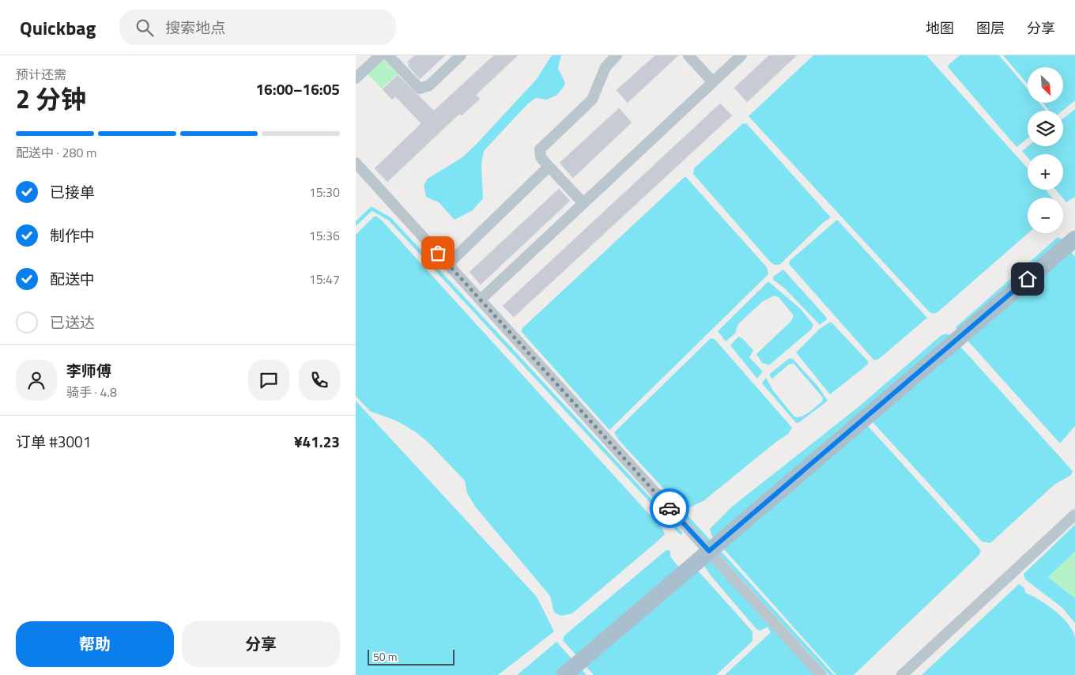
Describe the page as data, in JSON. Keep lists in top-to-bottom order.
{
  "scale_bar": "50 m",
  "north": "bottom right",
  "page": {
    "header": "Quickbag",
    "search": "搜索地点",
    "nav": ["地图", "图层", "分享"],
    "heading": ["2 分钟", "预计还需", "16:00–16:05"],
    "panel": [
      "李师傅",
      "骑手 · 4.8",
      "订单 #3001",
      "¥41.23"
    ],
    "map_buttons": ["+", "−"],
    "bar": "配送中 · 280 m",
    "list": [
      ["已接单", "15:30"],
      ["制作中", "15:36"],
      ["配送中", "15:47"],
      "已送达"
    ],
    "buttons": ["帮助", "分享"],
    "scale": "50 m"
  }
}
